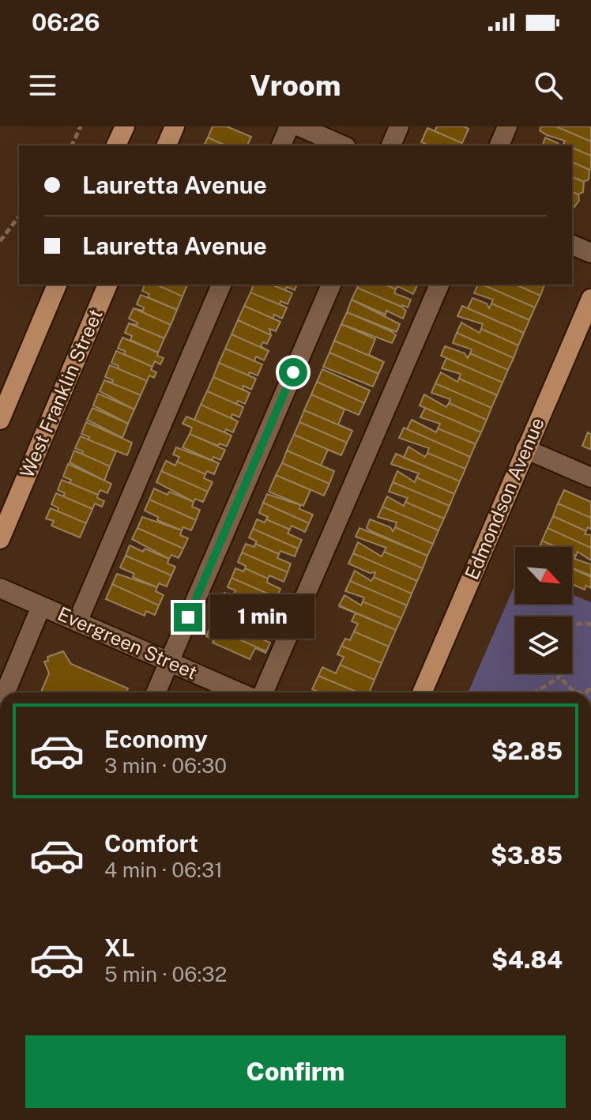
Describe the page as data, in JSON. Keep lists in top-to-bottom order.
{
  "streets": {
    "main road": ["West Franklin Street", "Edmondson Avenue"],
    "street": ["Evergreen Street"]
  },
  "north": "bottom right",
  "page": {
    "status": "06:26",
    "header": "Vroom",
    "banner": ["Lauretta Avenue", "Lauretta Avenue"],
    "bubble": "1 min",
    "list": [
      {
        "name": "Economy",
        "note": "3 min · 06:30",
        "value": "$2.85"
      },
      {
        "name": "Comfort",
        "note": "4 min · 06:31",
        "value": "$3.85"
      },
      {
        "name": "XL",
        "note": "5 min · 06:32",
        "value": "$4.84"
      }
    ],
    "buttons": "Confirm"
  }
}
